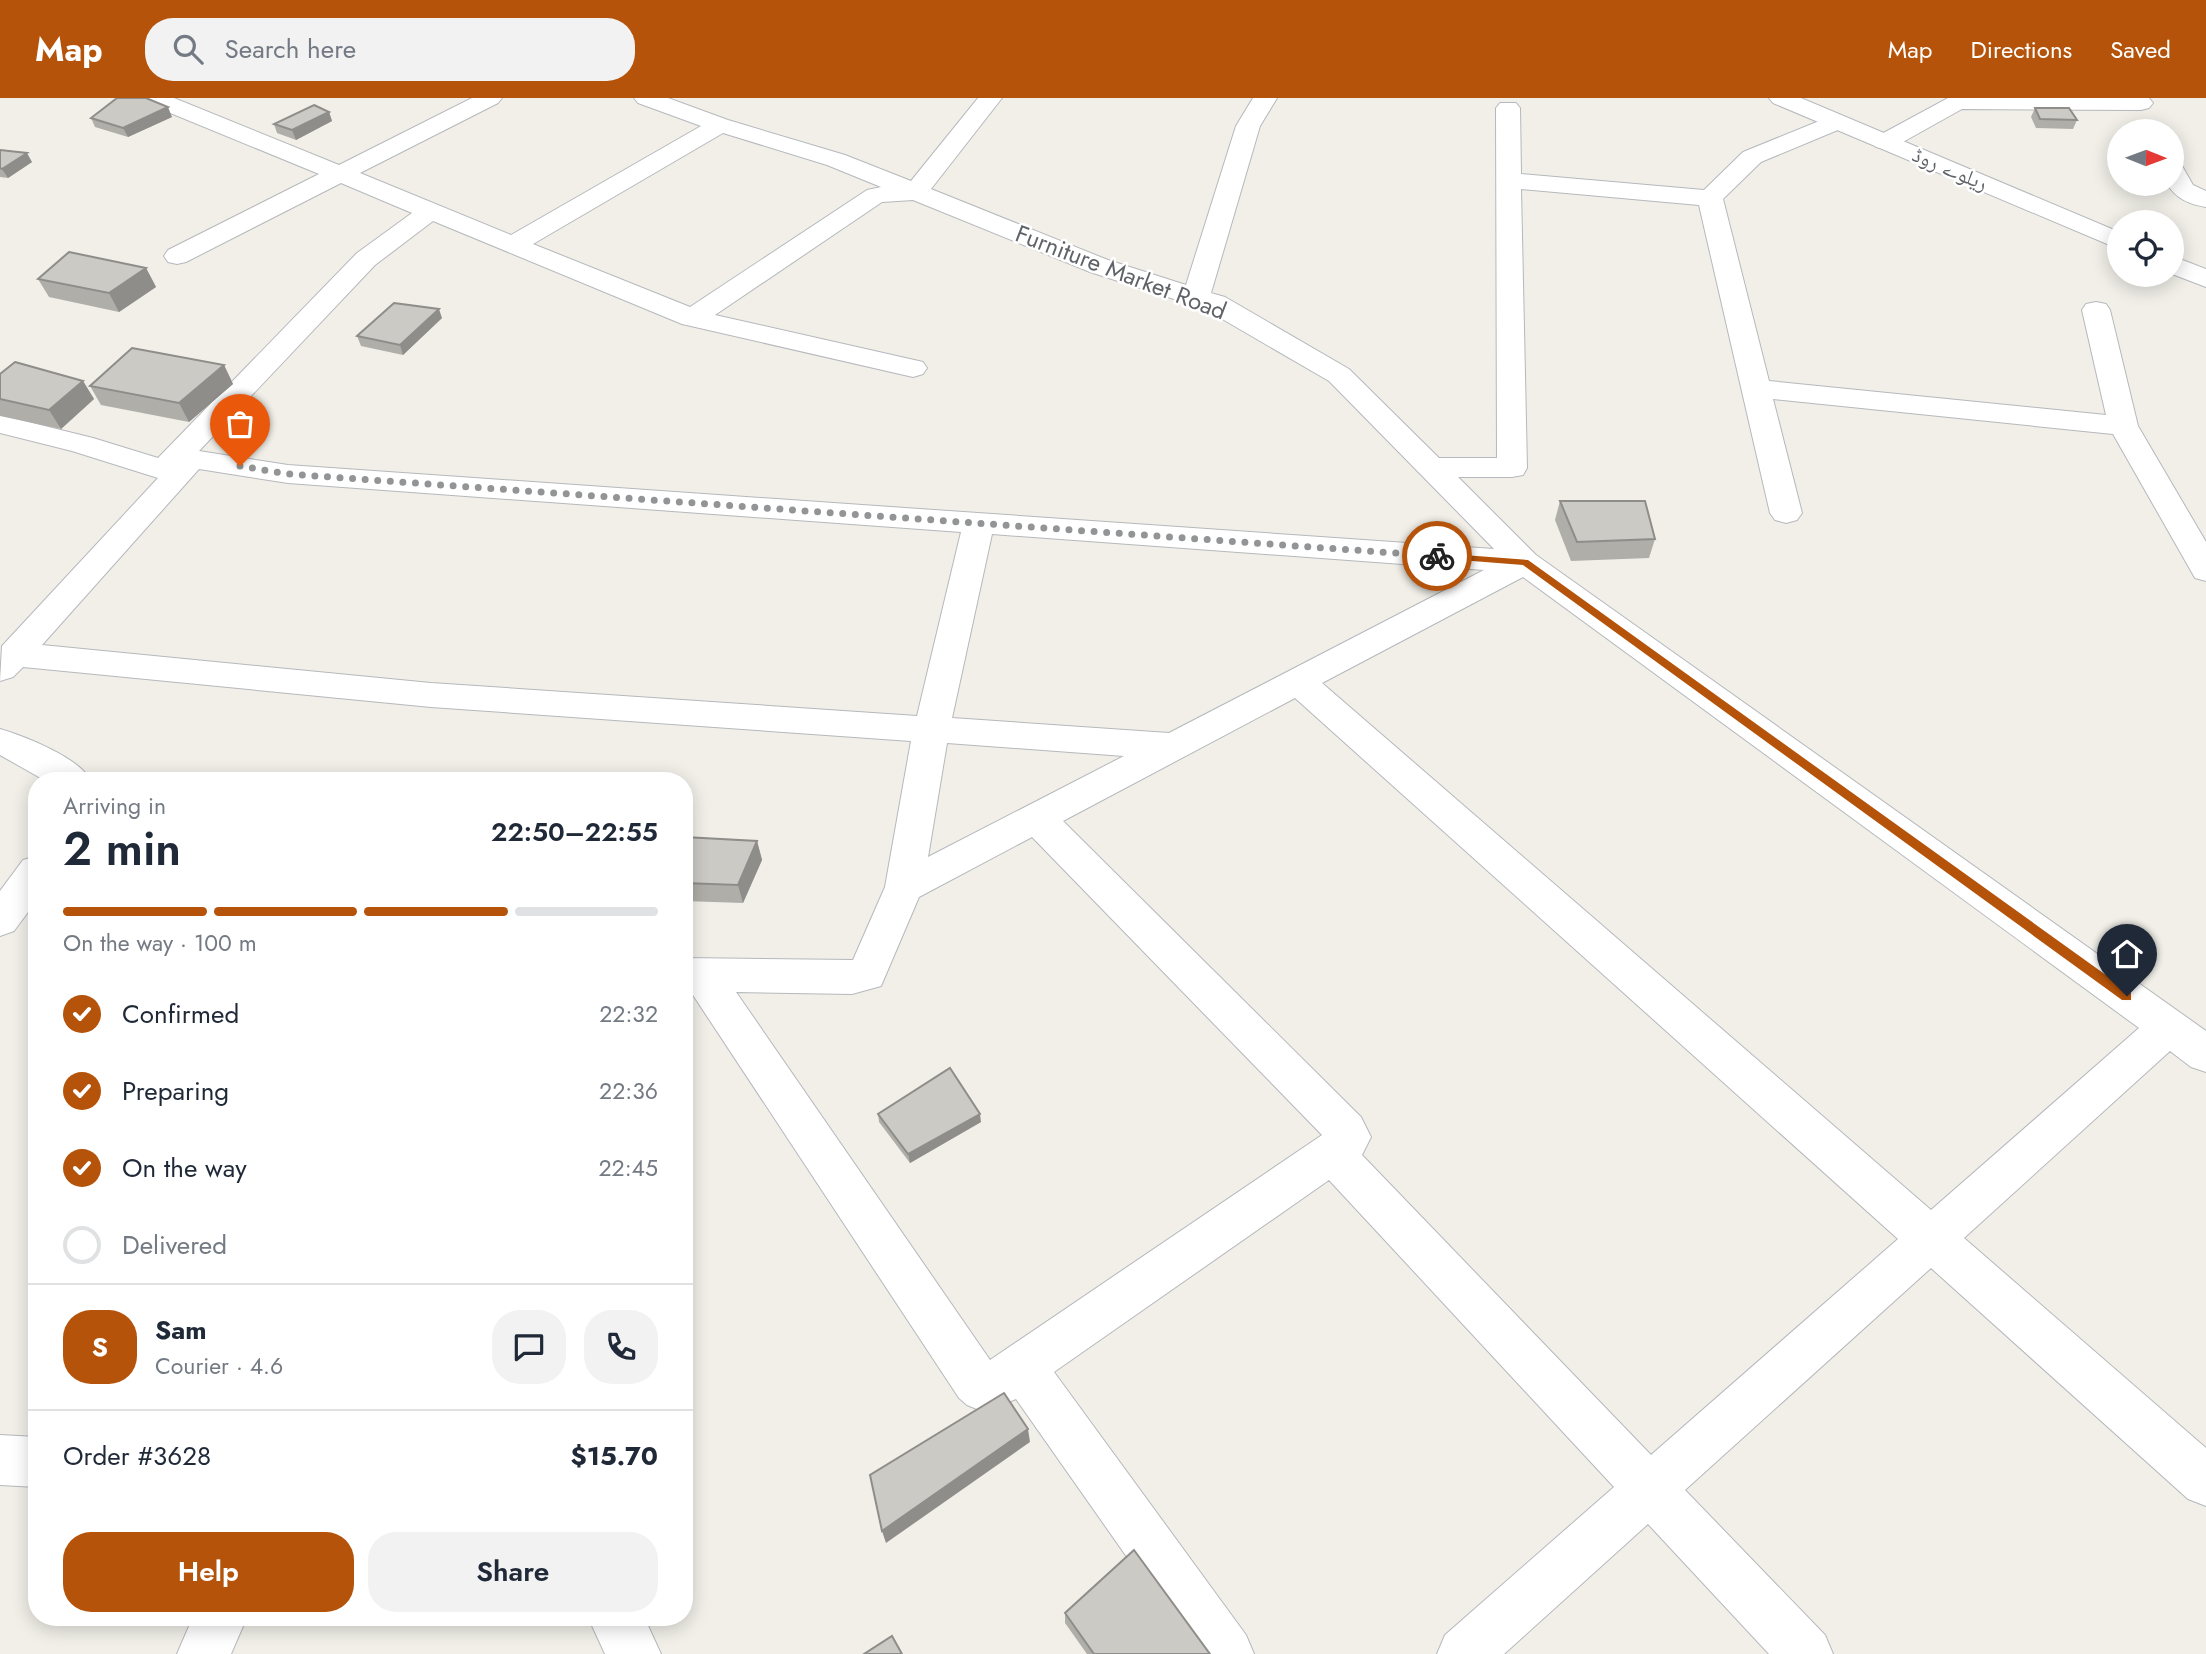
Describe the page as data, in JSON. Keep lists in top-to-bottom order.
{
  "streets": {
    "street": ["ریلوے روڈ", "Furniture Market Road"]
  },
  "north": "right",
  "page": {
    "header": "Map",
    "search": "Search here",
    "nav": ["Map", "Directions", "Saved"],
    "heading": ["2 min", "Arriving in", "22:50–22:55"],
    "panel": [
      "Sam",
      "Courier · 4.6",
      "Order #3628",
      "$15.70"
    ],
    "bar": "On the way · 100 m",
    "list": [
      ["Confirmed", "22:32"],
      ["Preparing", "22:36"],
      ["On the way", "22:45"],
      "Delivered"
    ],
    "round": "S",
    "buttons": ["Help", "Share"]
  }
}
